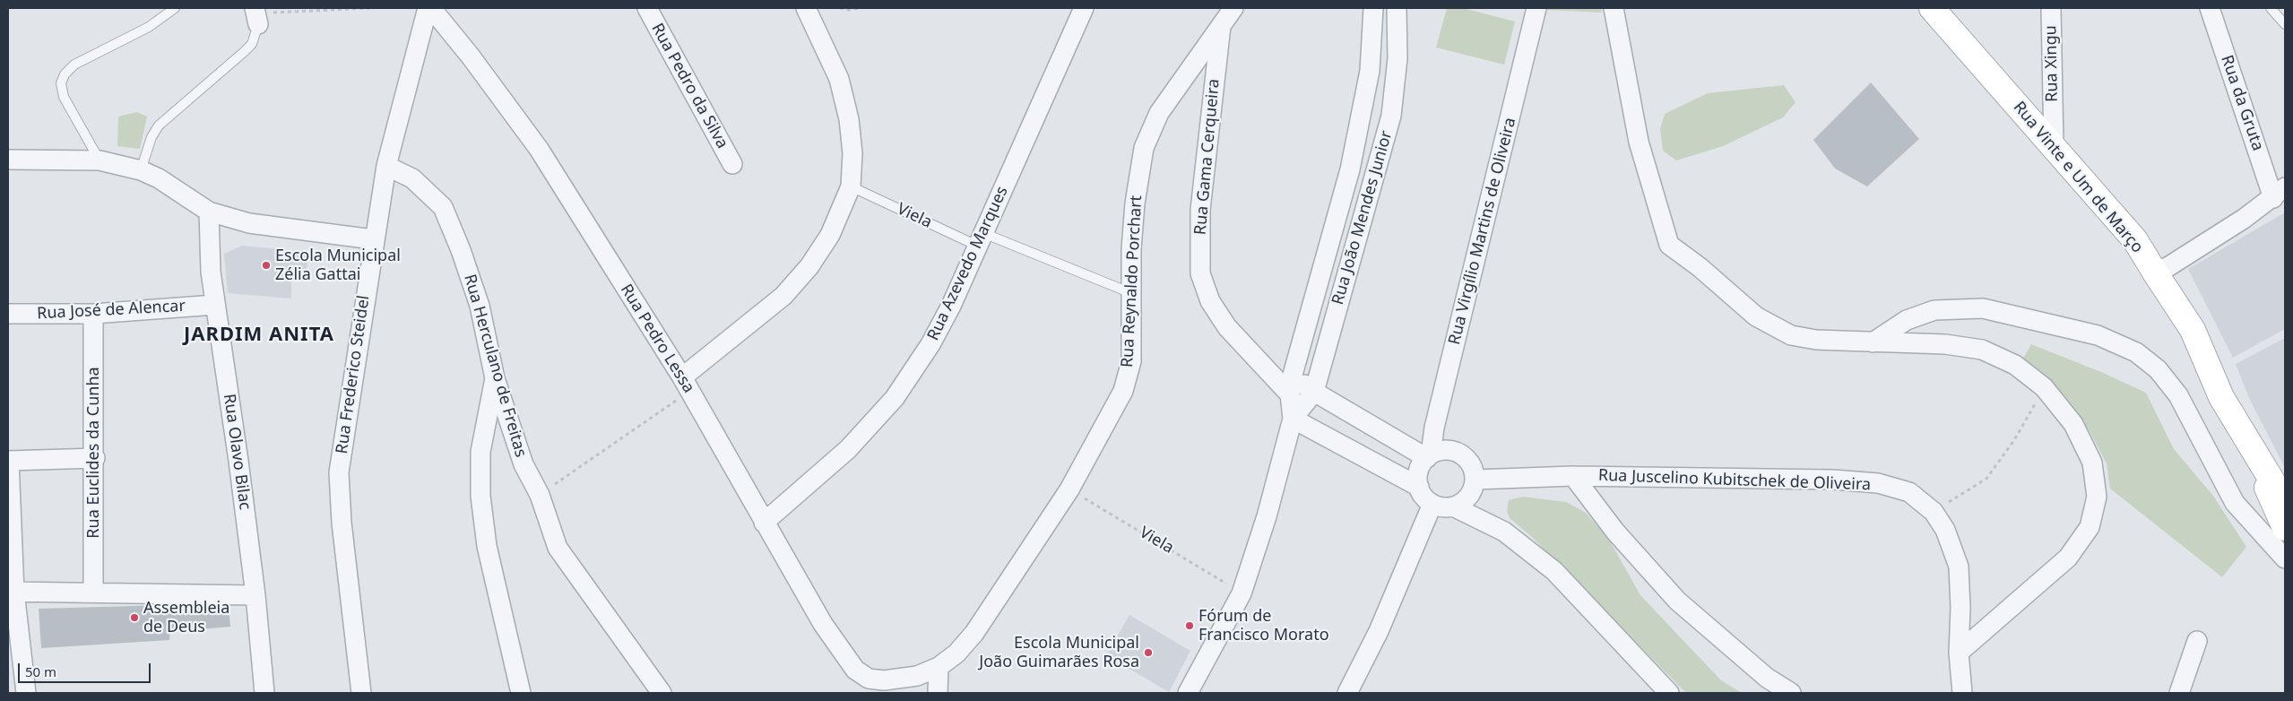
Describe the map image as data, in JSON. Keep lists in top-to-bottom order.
{
  "streets": {
    "main road": ["Rua Vinte e Um de Março"],
    "street": [
      "Rua Xingu",
      "Rua Pedro da Silva",
      "Rua da Gruta",
      "Rua Gama Cerqueira",
      "Rua João Mendes Junior",
      "Rua Virgílio Martins de Oliveira",
      "Rua Azevedo Marques",
      "Rua Reynaldo Porchart",
      "Rua José de Alencar",
      "Rua Pedro Lessa",
      "Rua Herculano de Freitas",
      "Rua Frederico Steidel",
      "Rua Olavo Bilac",
      "Rua Euclides da Cunha",
      "Rua Juscelino Kubitschek de Oliveira"
    ],
    "lane": ["Viela"]
  },
  "crossings": [
    ["Rua Xingu", "Rua Vinte e Um de Março"],
    ["Rua Gama Cerqueira", "Rua João Mendes Junior"],
    ["Rua Gama Cerqueira", "Rua Reynaldo Porchart"],
    ["Viela", "Rua João Mendes Junior"],
    ["Viela", "Rua Azevedo Marques"],
    ["Viela", "Rua Reynaldo Porchart"],
    ["Rua Virgílio Martins de Oliveira", "Rua Juscelino Kubitschek de Oliveira"],
    ["Rua Azevedo Marques", "Rua Pedro Lessa"],
    ["Rua Reynaldo Porchart", "Rua Pedro Lessa"],
    ["Rua José de Alencar", "Rua Olavo Bilac"],
    ["Rua José de Alencar", "Rua Euclides da Cunha"],
    ["Rua Pedro Lessa", "Rua Frederico Steidel"],
    ["Rua Herculano de Freitas", "Rua Frederico Steidel"]
  ],
  "districts": ["JARDIM ANITA"],
  "places": [
    "Escola Municipal Zélia Gattai",
    "Assembleia de Deus",
    "Fórum de Francisco Morato",
    "Escola Municipal João Guimarães Rosa"
  ],
  "scale_bar": "50 m"
}
